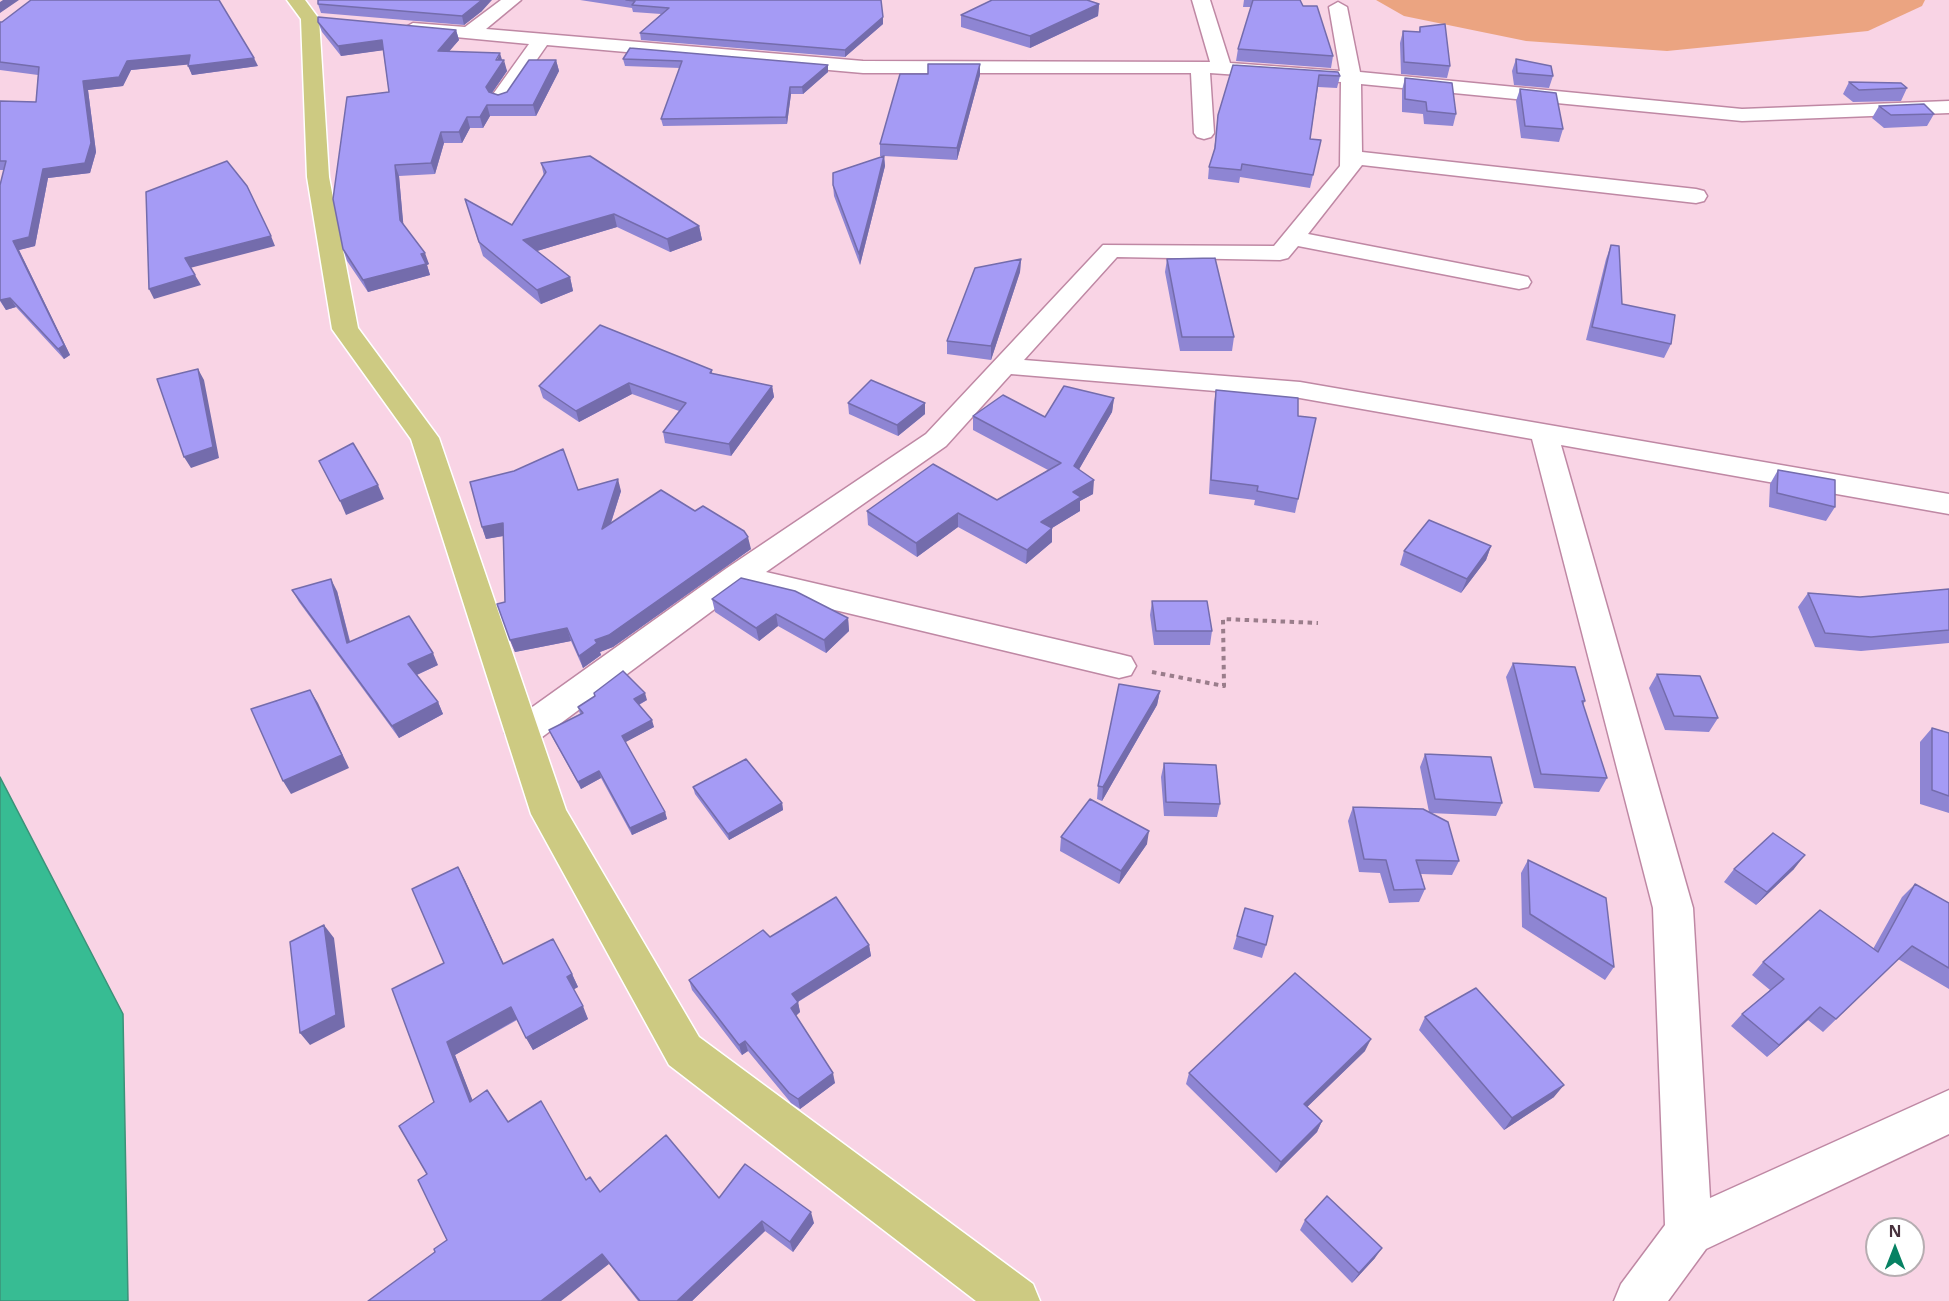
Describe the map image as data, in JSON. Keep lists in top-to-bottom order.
{
  "north": "top"
}
